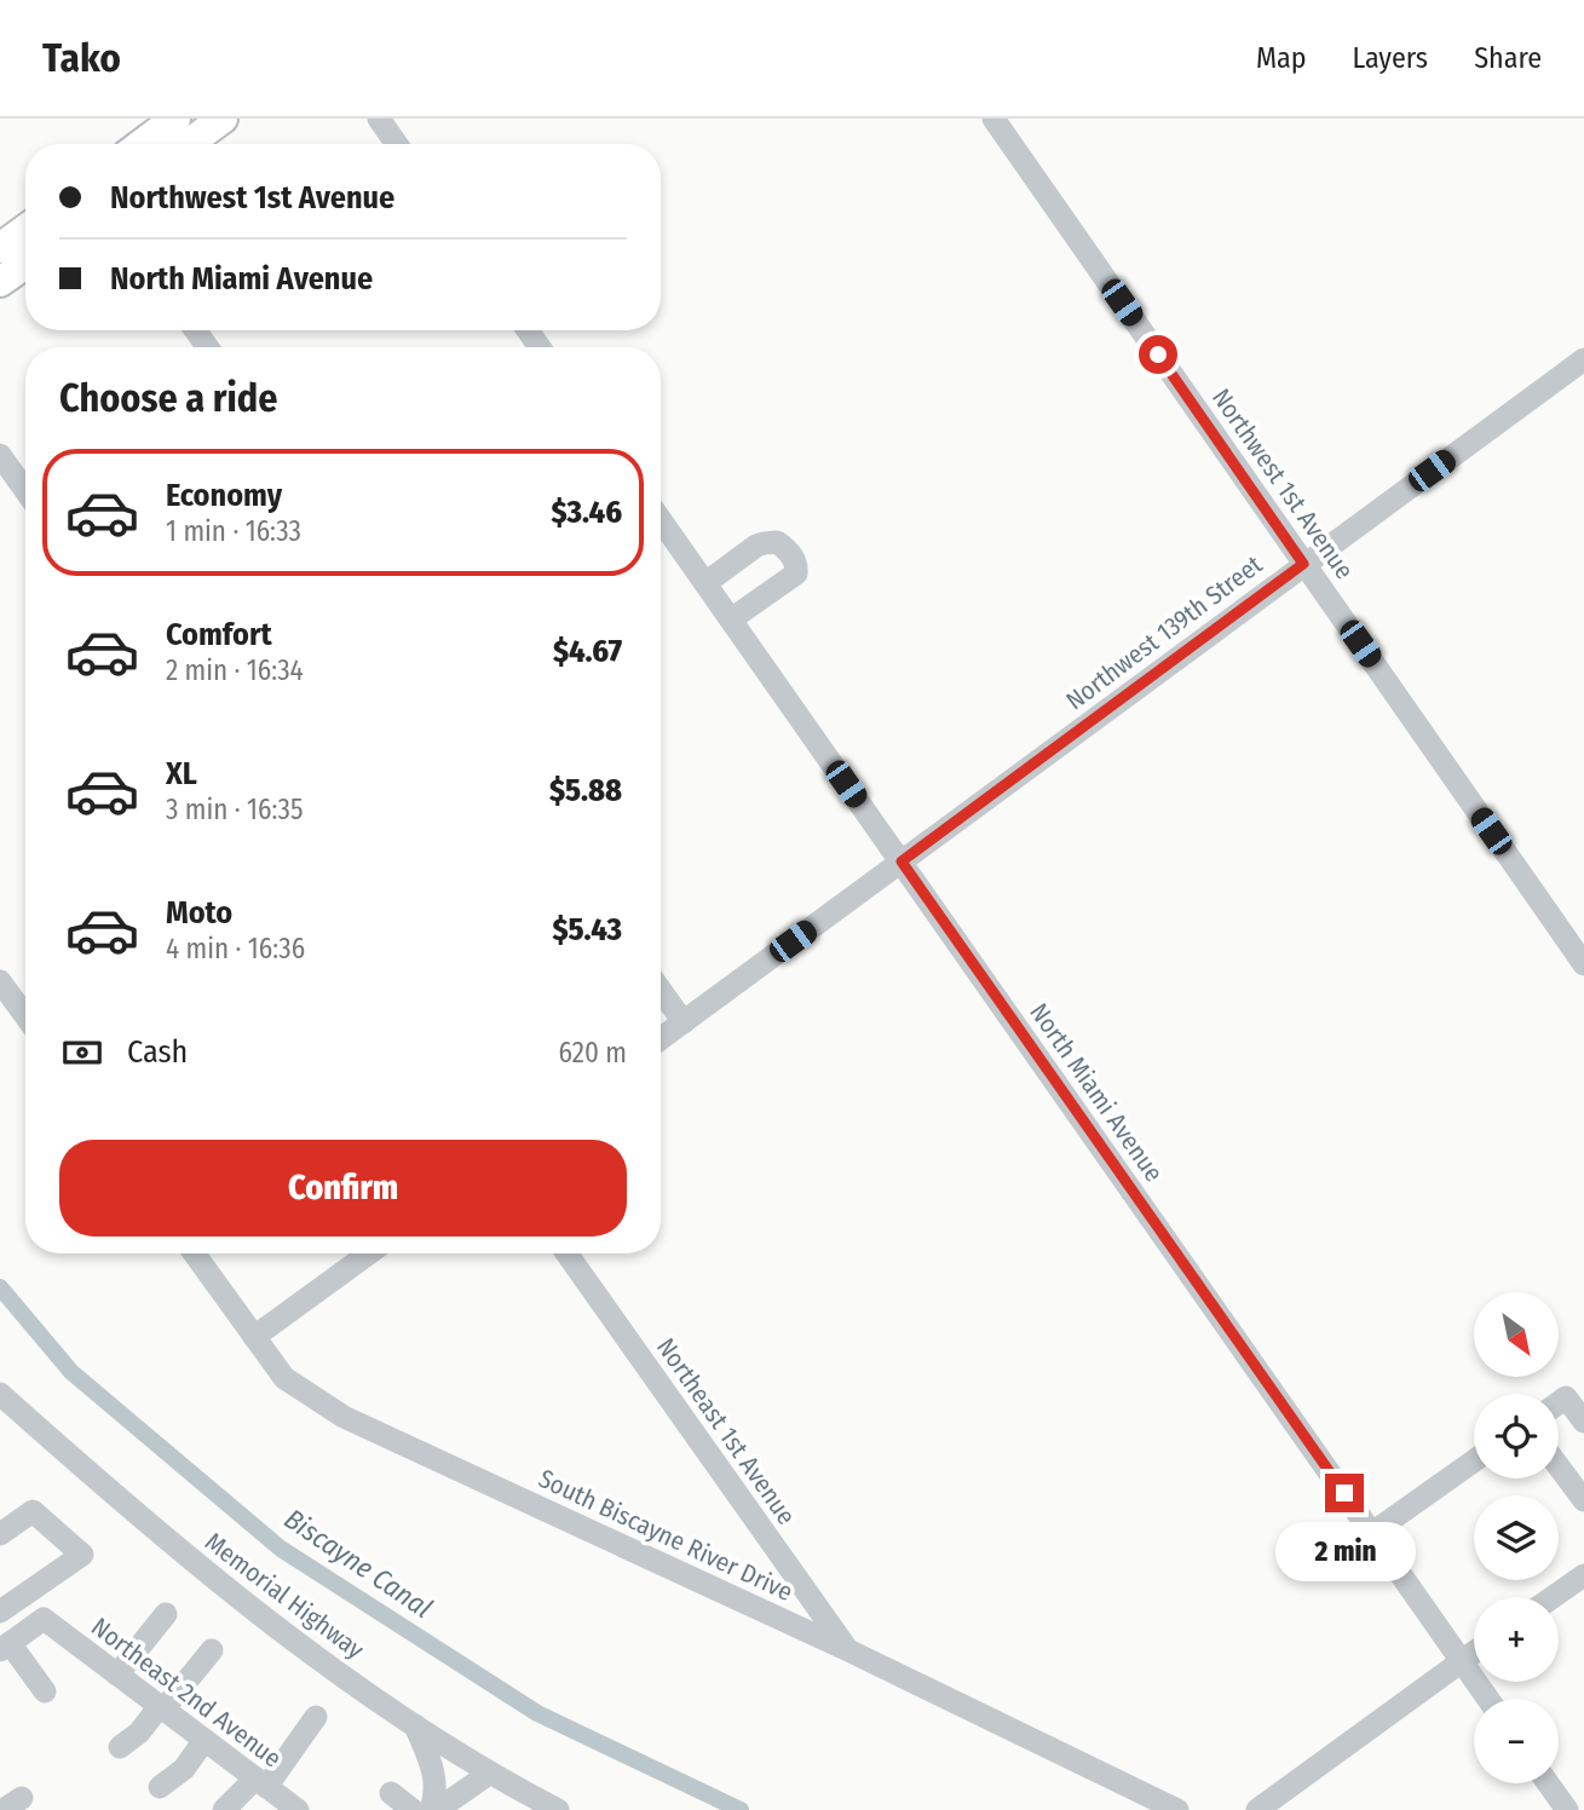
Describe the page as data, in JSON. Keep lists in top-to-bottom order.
{
  "streets": {
    "street": [
      "Northwest 1st Avenue",
      "Northwest 139th Street",
      "North Miami Avenue",
      "Northeast 1st Avenue",
      "South Biscayne River Drive",
      "Memorial Highway",
      "Northeast 2nd Avenue"
    ]
  },
  "crossings": [
    ["Northwest 1st Avenue", "Northwest 139th Street"],
    ["Northwest 139th Street", "North Miami Avenue"],
    ["Northeast 1st Avenue", "South Biscayne River Drive"]
  ],
  "water": ["Biscayne Canal"],
  "north": "bottom right",
  "page": {
    "header": "Tako",
    "nav": ["Map", "Layers", "Share"],
    "banner": ["Northwest 1st Avenue", "North Miami Avenue"],
    "heading": "Choose a ride",
    "list": [
      {
        "name": "Economy",
        "note": "1 min · 16:33",
        "value": "$3.46"
      },
      {
        "name": "Comfort",
        "note": "2 min · 16:34",
        "value": "$4.67"
      },
      {
        "name": "XL",
        "note": "3 min · 16:35",
        "value": "$5.88"
      },
      {
        "name": "Moto",
        "note": "4 min · 16:36",
        "value": "$5.43"
      }
    ],
    "pay": ["Cash", "620 m"],
    "buttons": "Confirm",
    "map_buttons": ["+", "−"],
    "bubble": "2 min"
  }
}
